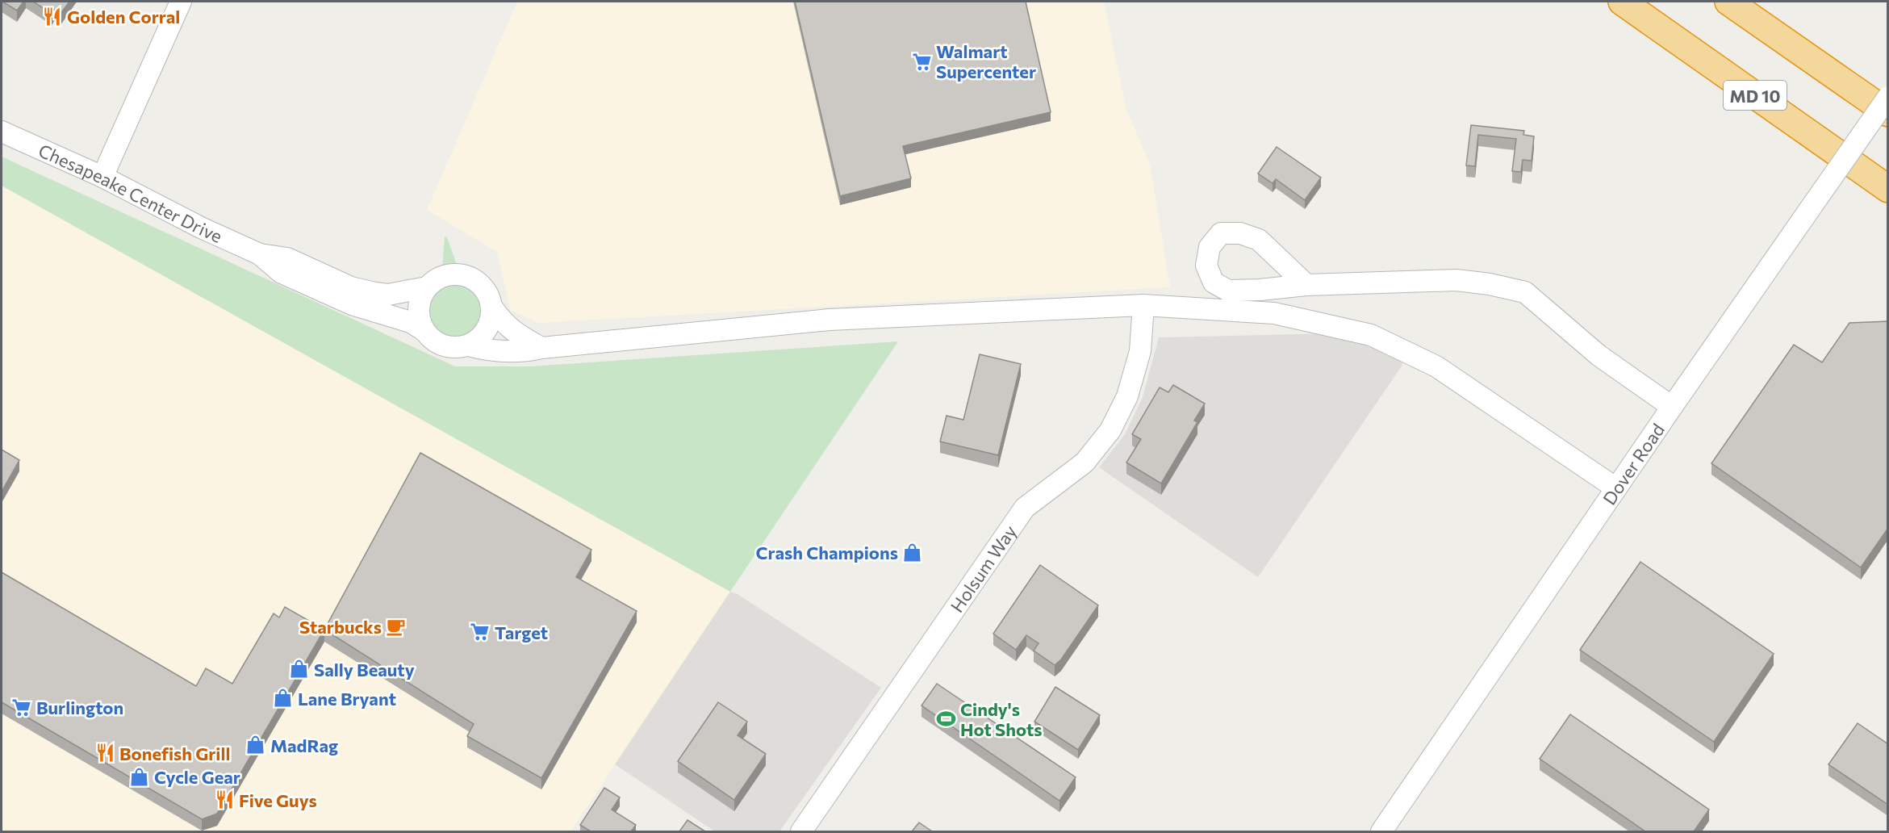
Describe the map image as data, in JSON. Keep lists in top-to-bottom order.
{
  "streets": {
    "highway": ["MD 10"],
    "street": ["Chesapeake Center Drive", "Dover Road", "Holsum Way"]
  },
  "places": {
    "restaurant": ["Golden Corral", "Bonefish Grill", "Five Guys"],
    "supermarket": ["Walmart Supercenter", "Target", "Burlington"],
    "shop": [
      "Crash Champions",
      "Sally Beauty",
      "Lane Bryant",
      "MadRag",
      "Cycle Gear"
    ],
    "cafe": ["Starbucks"],
    "sports": ["Cindy's Hot Shots"]
  }
}
